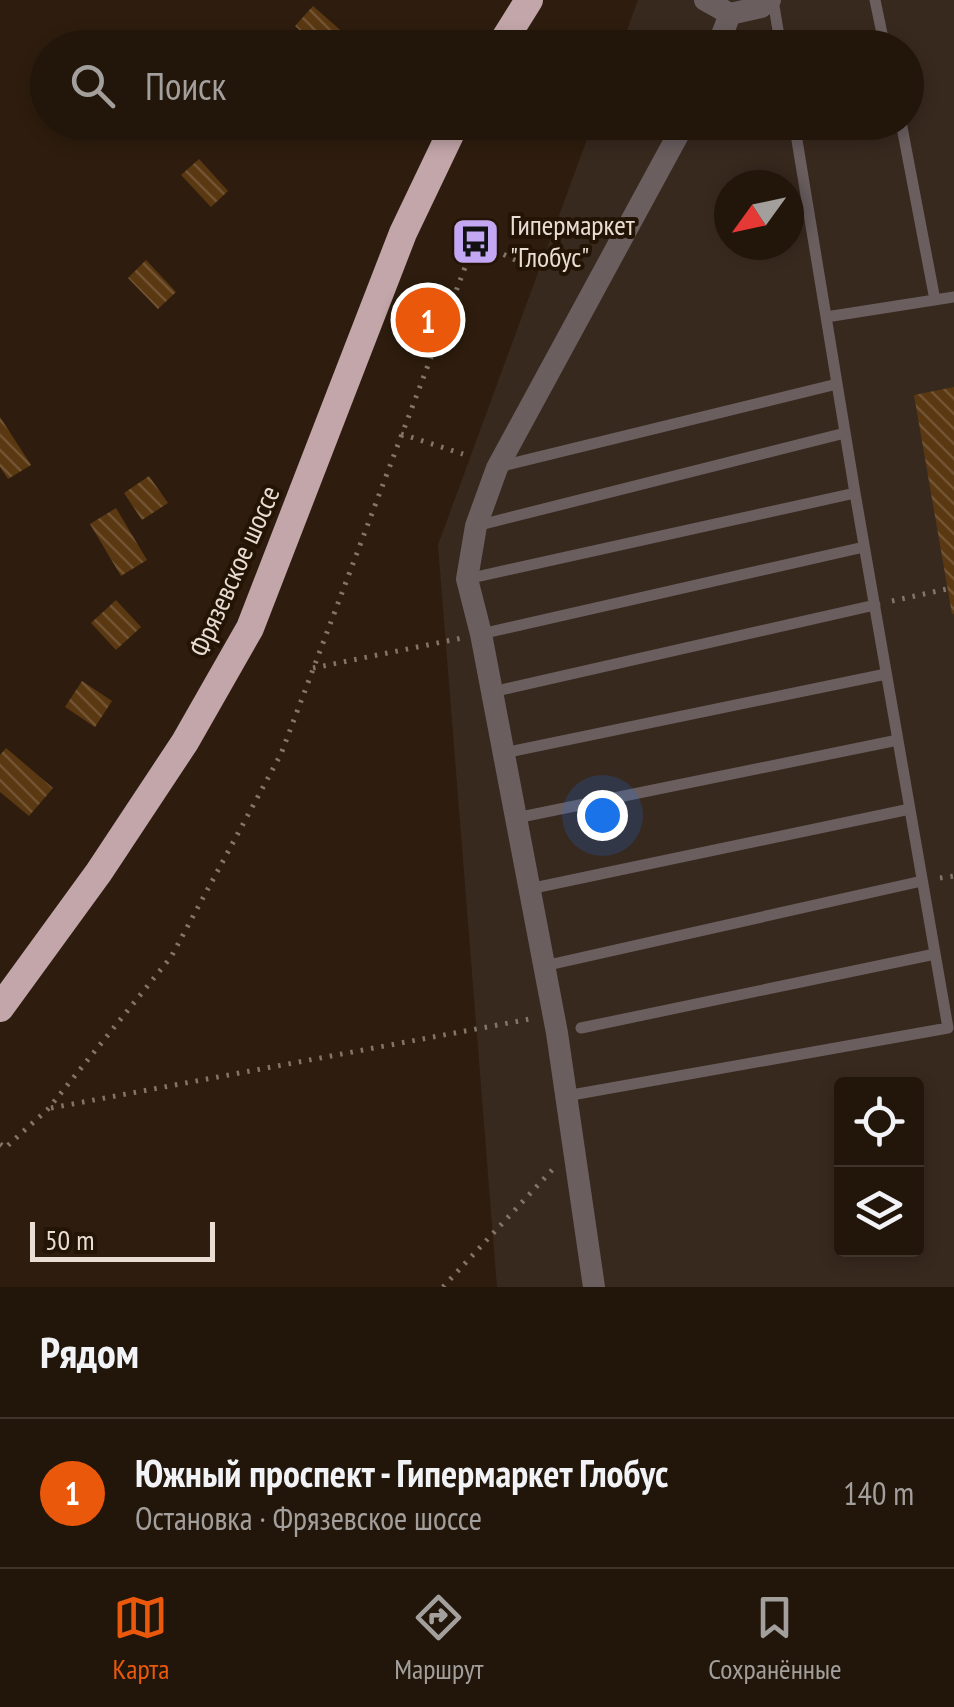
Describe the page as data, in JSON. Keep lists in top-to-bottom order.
{
  "streets": {
    "highway": ["Фрязевское шоссе"]
  },
  "places": {
    "bus stop": ["Гипермаркет \"Глобус\""]
  },
  "scale_bar": "50 m",
  "north": "bottom left",
  "page": {
    "search": "Поиск",
    "pins": "1",
    "scale": "50 m",
    "heading": "Рядом",
    "list": [
      {
        "mark": "1",
        "name": "Южный проспект - Гипермаркет Глобус",
        "note": "Остановка · Фрязевское шоссе",
        "value": "140 m"
      }
    ],
    "nav": ["Карта", "Маршрут", "Сохранённые"]
  }
}
